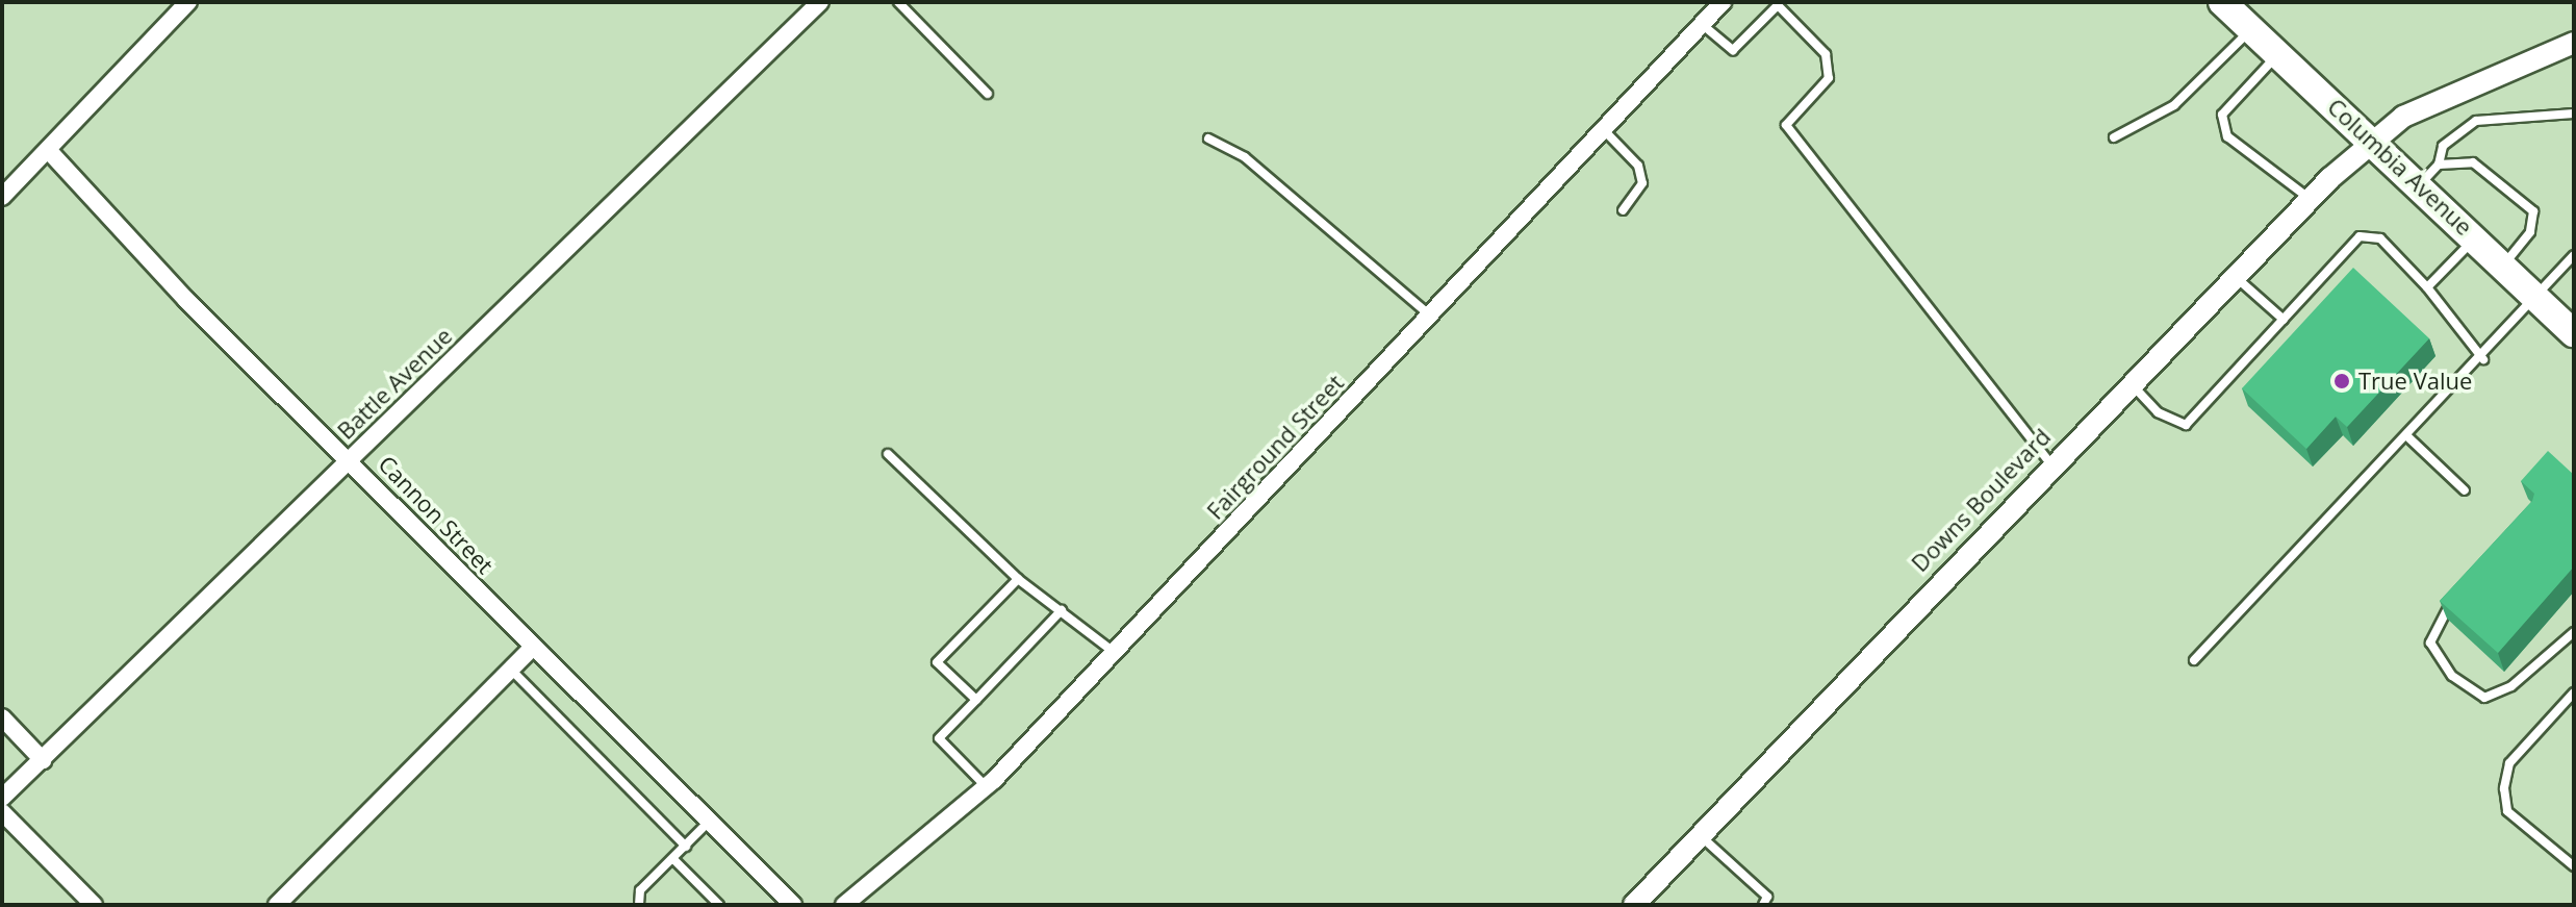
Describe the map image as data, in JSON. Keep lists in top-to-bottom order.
{
  "streets": {
    "main road": ["Columbia Avenue"],
    "street": [
      "Battle Avenue",
      "Fairground Street",
      "Downs Boulevard",
      "Cannon Street"
    ]
  },
  "crossings": [
    ["Columbia Avenue", "Downs Boulevard"],
    ["Battle Avenue", "Cannon Street"]
  ],
  "places": ["True Value"]
}
